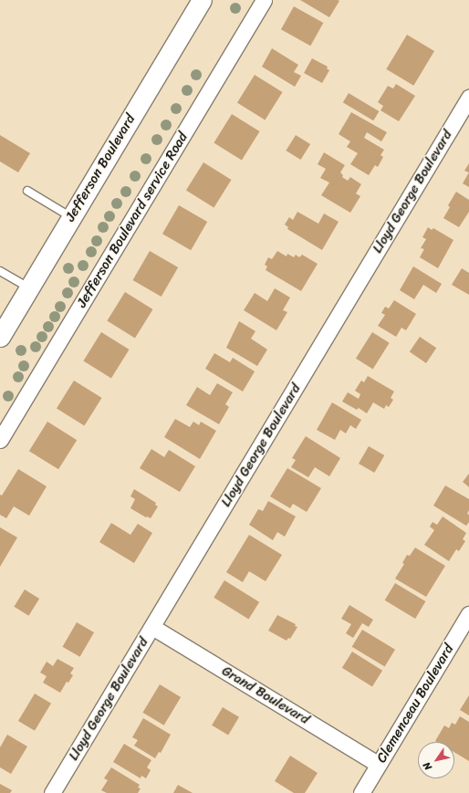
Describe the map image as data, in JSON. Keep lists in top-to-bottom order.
{
  "streets": {
    "street": [
      "Jefferson Boulevard",
      "Lloyd George Boulevard",
      "Jefferson Boulevard service Road",
      "Grand Boulevard",
      "Clemenceau Boulevard"
    ]
  },
  "crossings": [
    ["Lloyd George Boulevard", "Grand Boulevard"],
    ["Grand Boulevard", "Clemenceau Boulevard"]
  ],
  "north": "bottom left"
}
